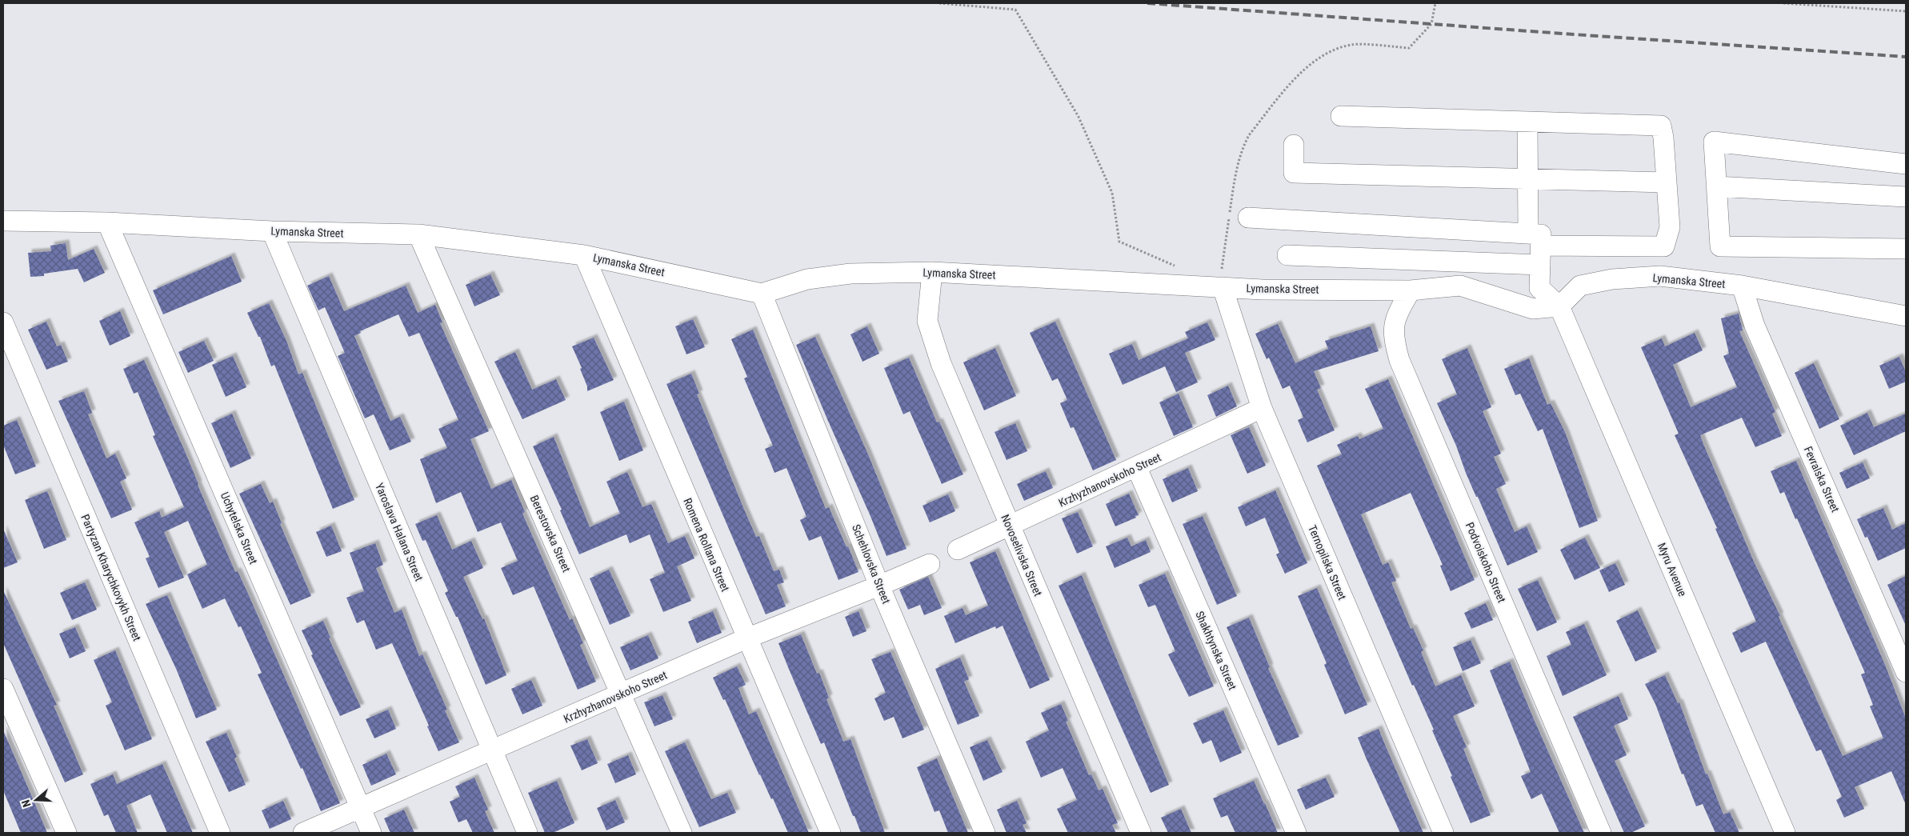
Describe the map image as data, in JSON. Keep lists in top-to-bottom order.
{
  "streets": {
    "street": [
      "Lymanska Street",
      "Fevralska Street",
      "Krzhyzhanovskoho Street",
      "Uchytelska Street",
      "Yaroslava Halana Street",
      "Berestovska Street",
      "Romena Rollana Street",
      "Novoselivska Street",
      "Ternopilska Street",
      "Podvoiskoho Street",
      "Schehlovska Street",
      "Myru Avenue",
      "Partyzan Kharychkovykh Street",
      "Shakhtynska Street"
    ]
  },
  "crossings": [
    ["Lymanska Street", "Fevralska Street"],
    ["Lymanska Street", "Uchytelska Street"],
    ["Lymanska Street", "Yaroslava Halana Street"],
    ["Lymanska Street", "Berestovska Street"],
    ["Lymanska Street", "Romena Rollana Street"],
    ["Lymanska Street", "Novoselivska Street"],
    ["Lymanska Street", "Ternopilska Street"],
    ["Lymanska Street", "Podvoiskoho Street"],
    ["Lymanska Street", "Schehlovska Street"],
    ["Lymanska Street", "Myru Avenue"],
    ["Krzhyzhanovskoho Street", "Uchytelska Street"],
    ["Krzhyzhanovskoho Street", "Yaroslava Halana Street"],
    ["Krzhyzhanovskoho Street", "Berestovska Street"],
    ["Krzhyzhanovskoho Street", "Romena Rollana Street"],
    ["Krzhyzhanovskoho Street", "Novoselivska Street"],
    ["Krzhyzhanovskoho Street", "Ternopilska Street"],
    ["Krzhyzhanovskoho Street", "Schehlovska Street"],
    ["Krzhyzhanovskoho Street", "Shakhtynska Street"]
  ],
  "north": "left"
}
